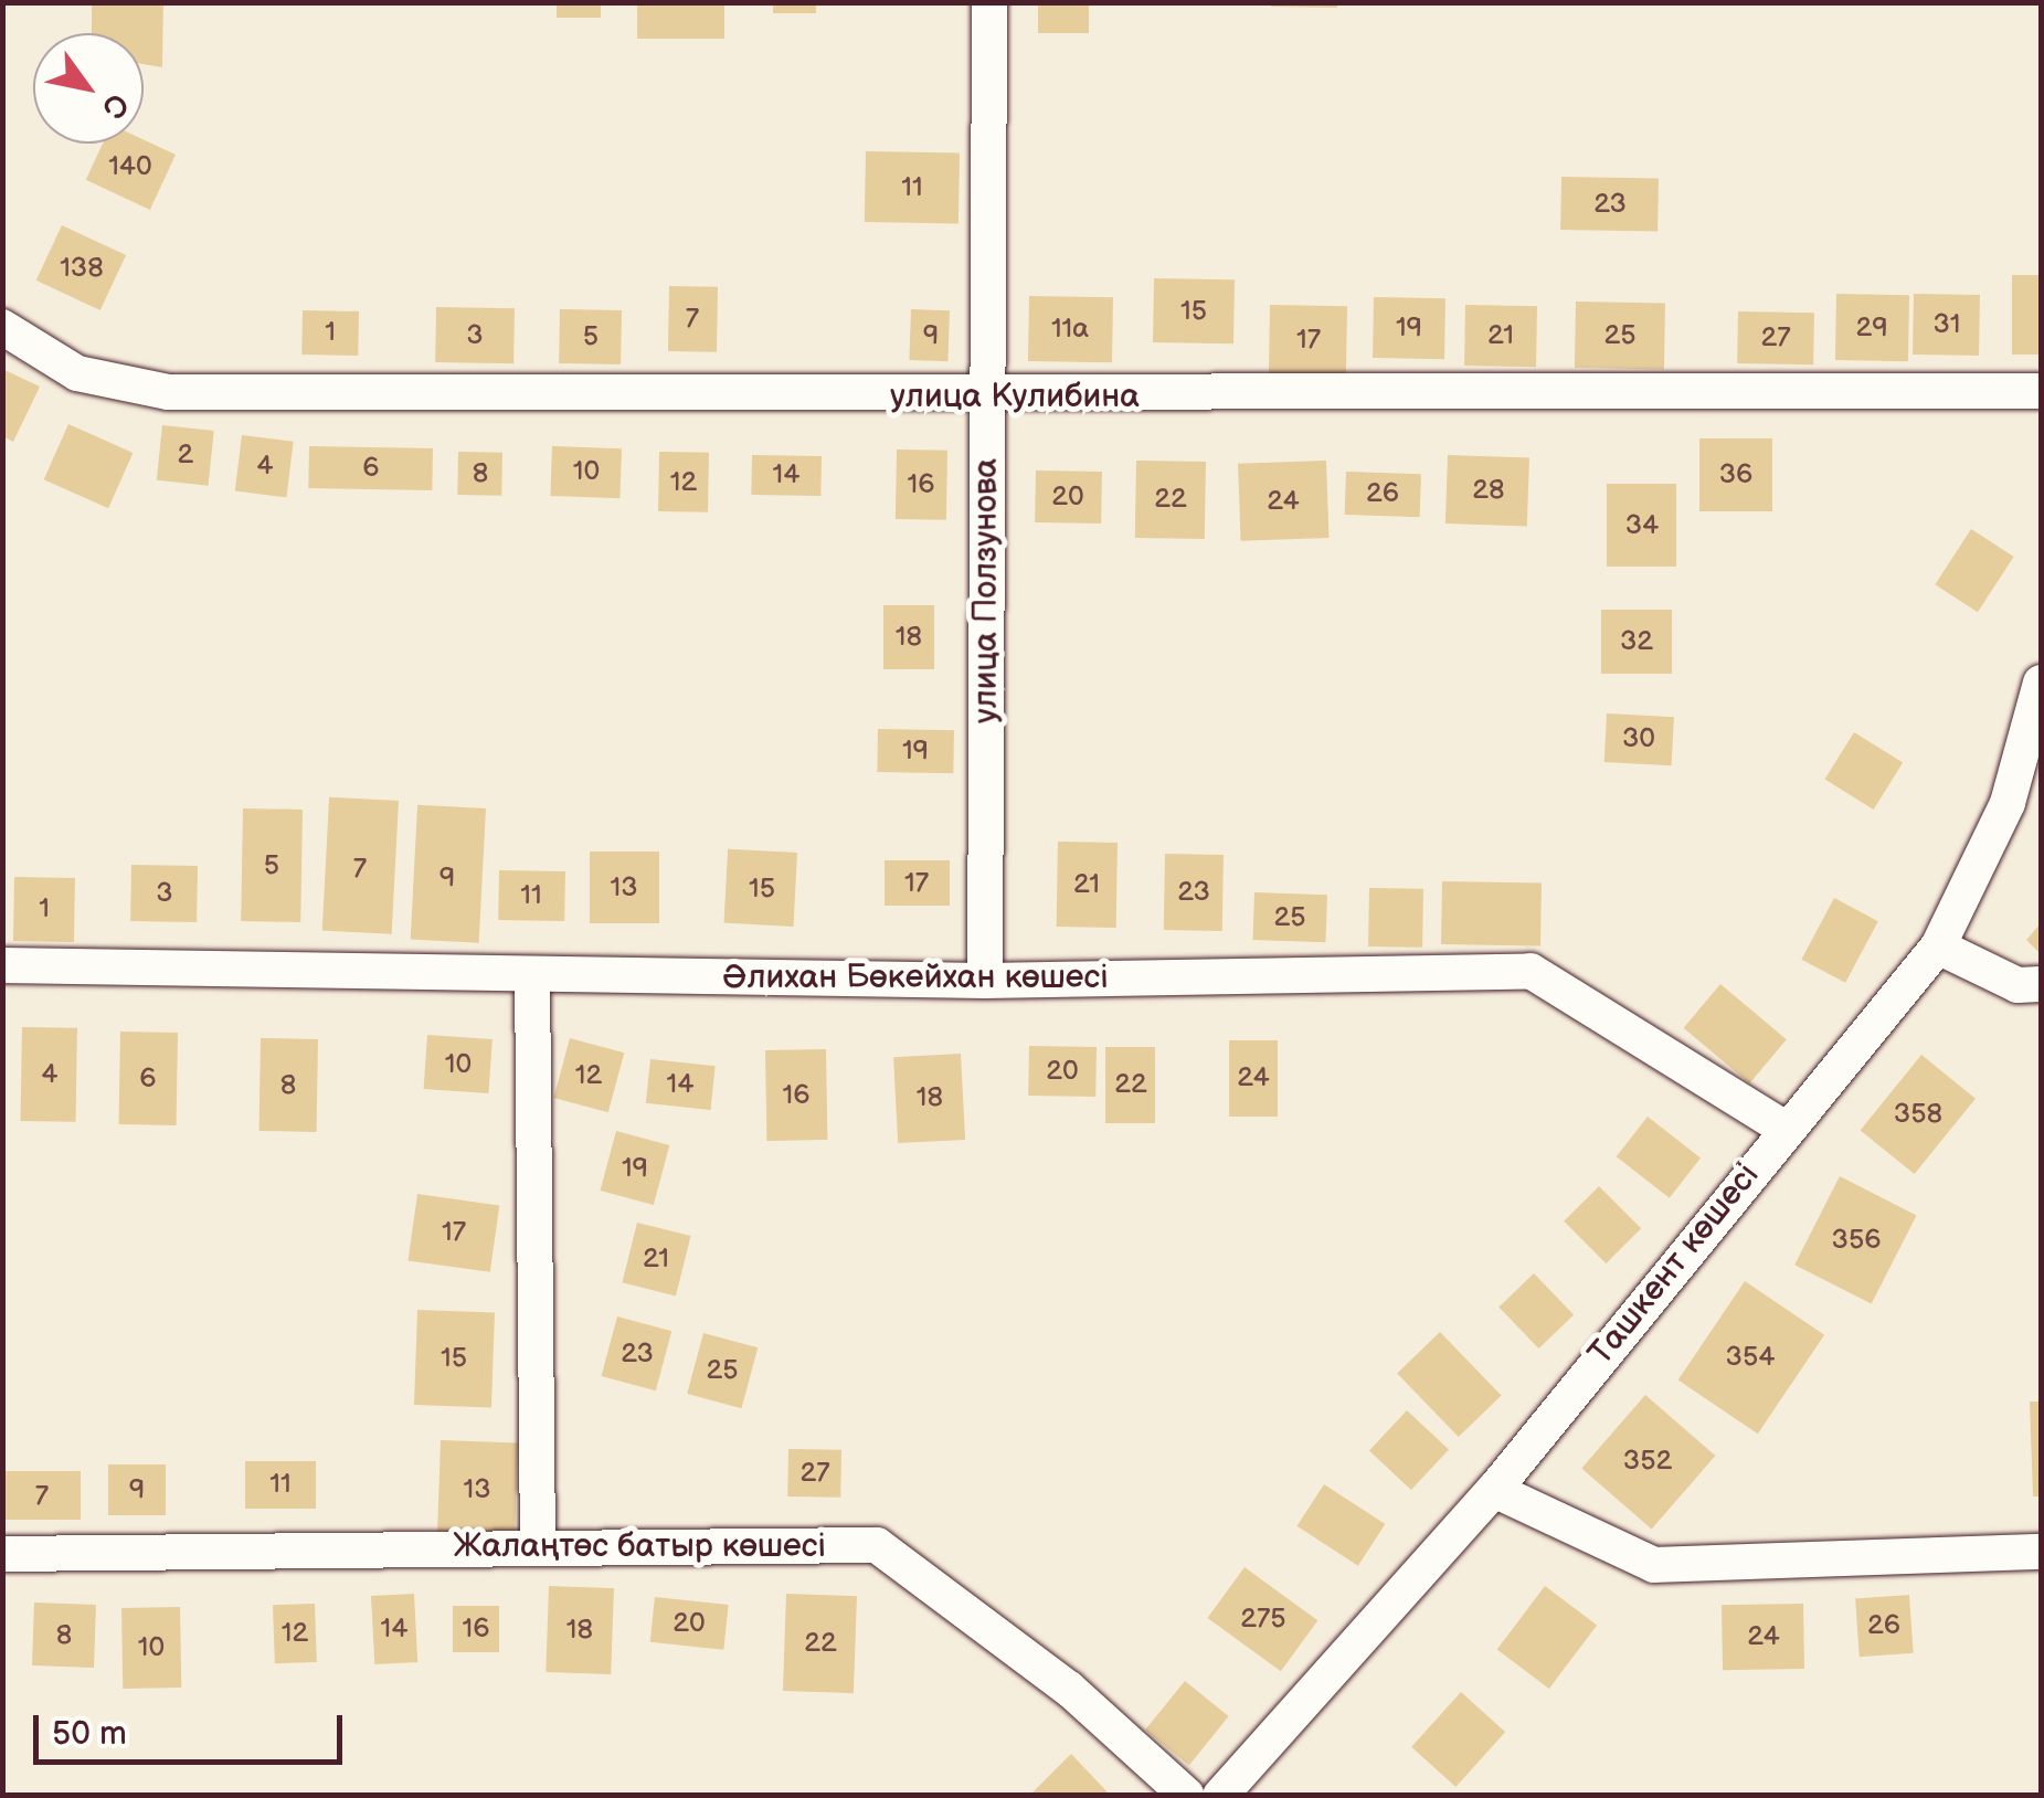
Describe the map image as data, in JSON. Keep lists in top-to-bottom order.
{
  "streets": {
    "street": [
      "улица Кулибина",
      "улица Ползунова",
      "Әлихан Бөкейхан көшесі",
      "Ташкент көшесі",
      "Жалаңтөс батыр көшесі"
    ]
  },
  "crossings": [
    ["улица Кулибина", "улица Ползунова"],
    ["улица Ползунова", "Әлихан Бөкейхан көшесі"],
    ["Әлихан Бөкейхан көшесі", "Ташкент көшесі"]
  ],
  "house_numbers": [
    "140",
    "11",
    "23",
    "138",
    "15",
    "7",
    "31",
    "19",
    "29",
    "11а",
    "1",
    "3",
    "9",
    "21",
    "25",
    "5",
    "27",
    "17",
    "2",
    "4",
    "6",
    "10",
    "8",
    "14",
    "36",
    "12",
    "16",
    "28",
    "26",
    "20",
    "22",
    "24",
    "34",
    "18",
    "32",
    "30",
    "19",
    "5",
    "7",
    "9",
    "17",
    "21",
    "13",
    "15",
    "23",
    "3",
    "11",
    "1",
    "25",
    "10",
    "20",
    "4",
    "12",
    "24",
    "6",
    "14",
    "22",
    "8",
    "16",
    "18",
    "358",
    "19",
    "17",
    "356",
    "21",
    "23",
    "354",
    "15",
    "25",
    "352",
    "27",
    "11",
    "9",
    "13",
    "7",
    "275",
    "20",
    "26",
    "14",
    "16",
    "18",
    "12",
    "8",
    "24",
    "22",
    "10"
  ],
  "scale_bar": "50 m",
  "north": "bottom right"
}
